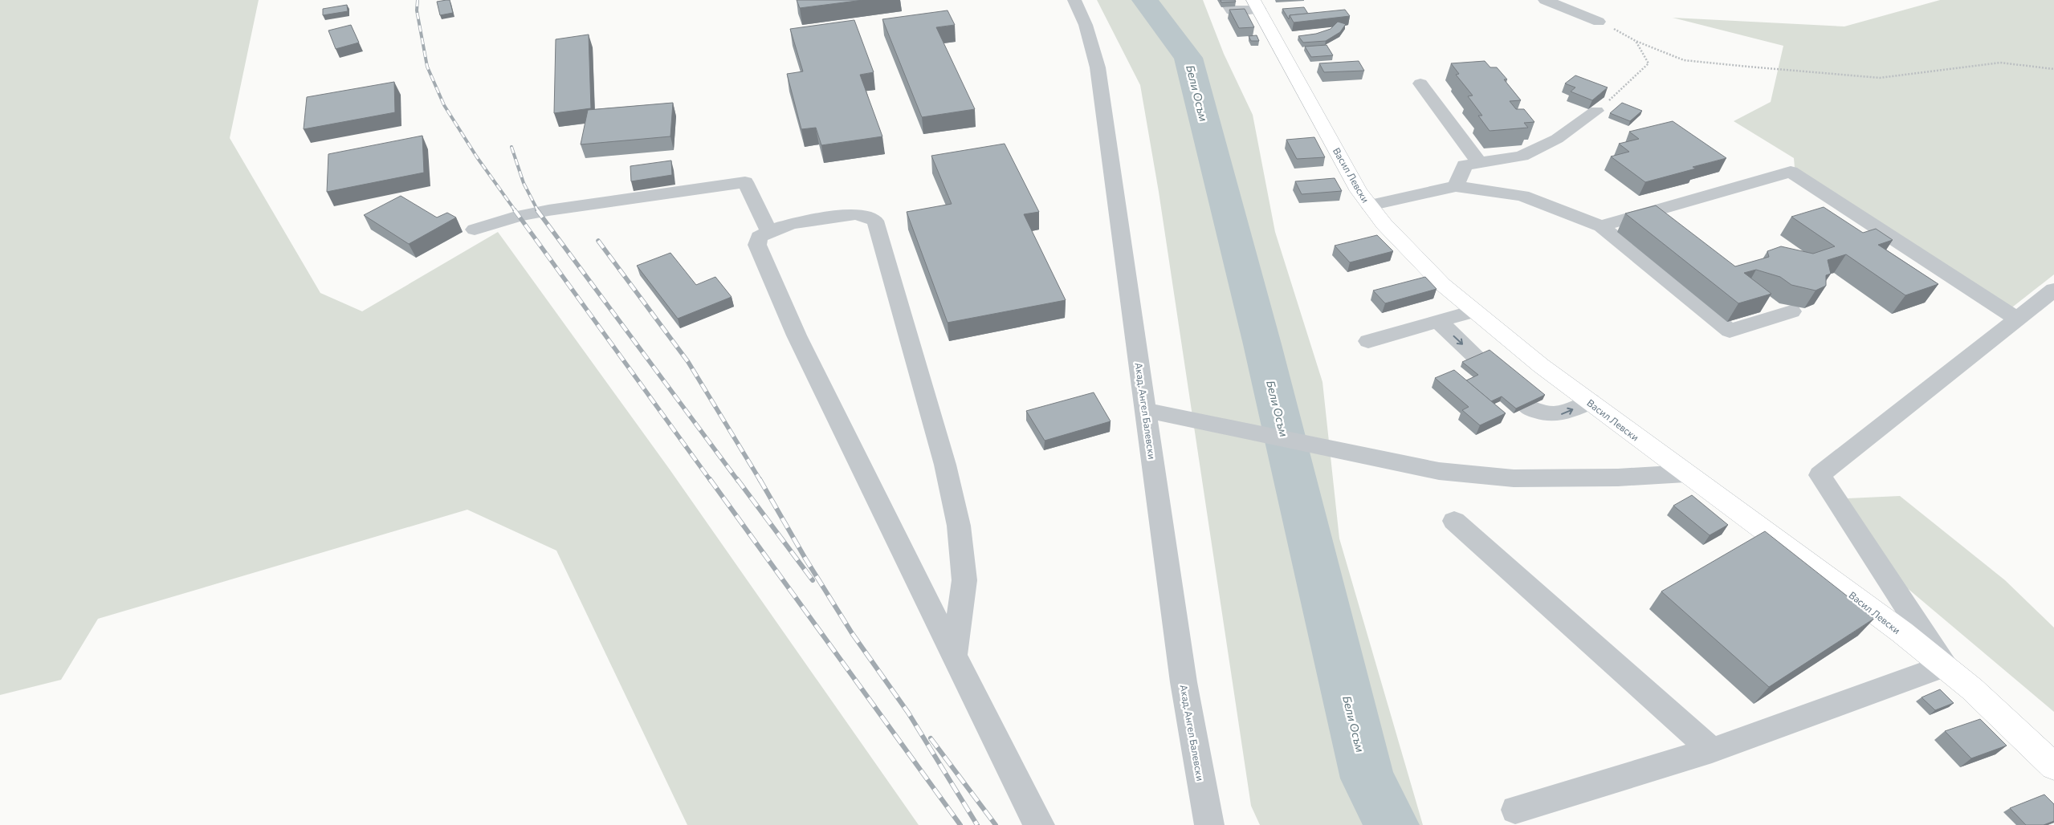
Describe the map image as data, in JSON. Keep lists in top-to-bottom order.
{
  "streets": {
    "main road": ["Васил Левски"],
    "street": ["Акад. Ангел Балевски"]
  },
  "water": ["Бели Осъм"]
}
